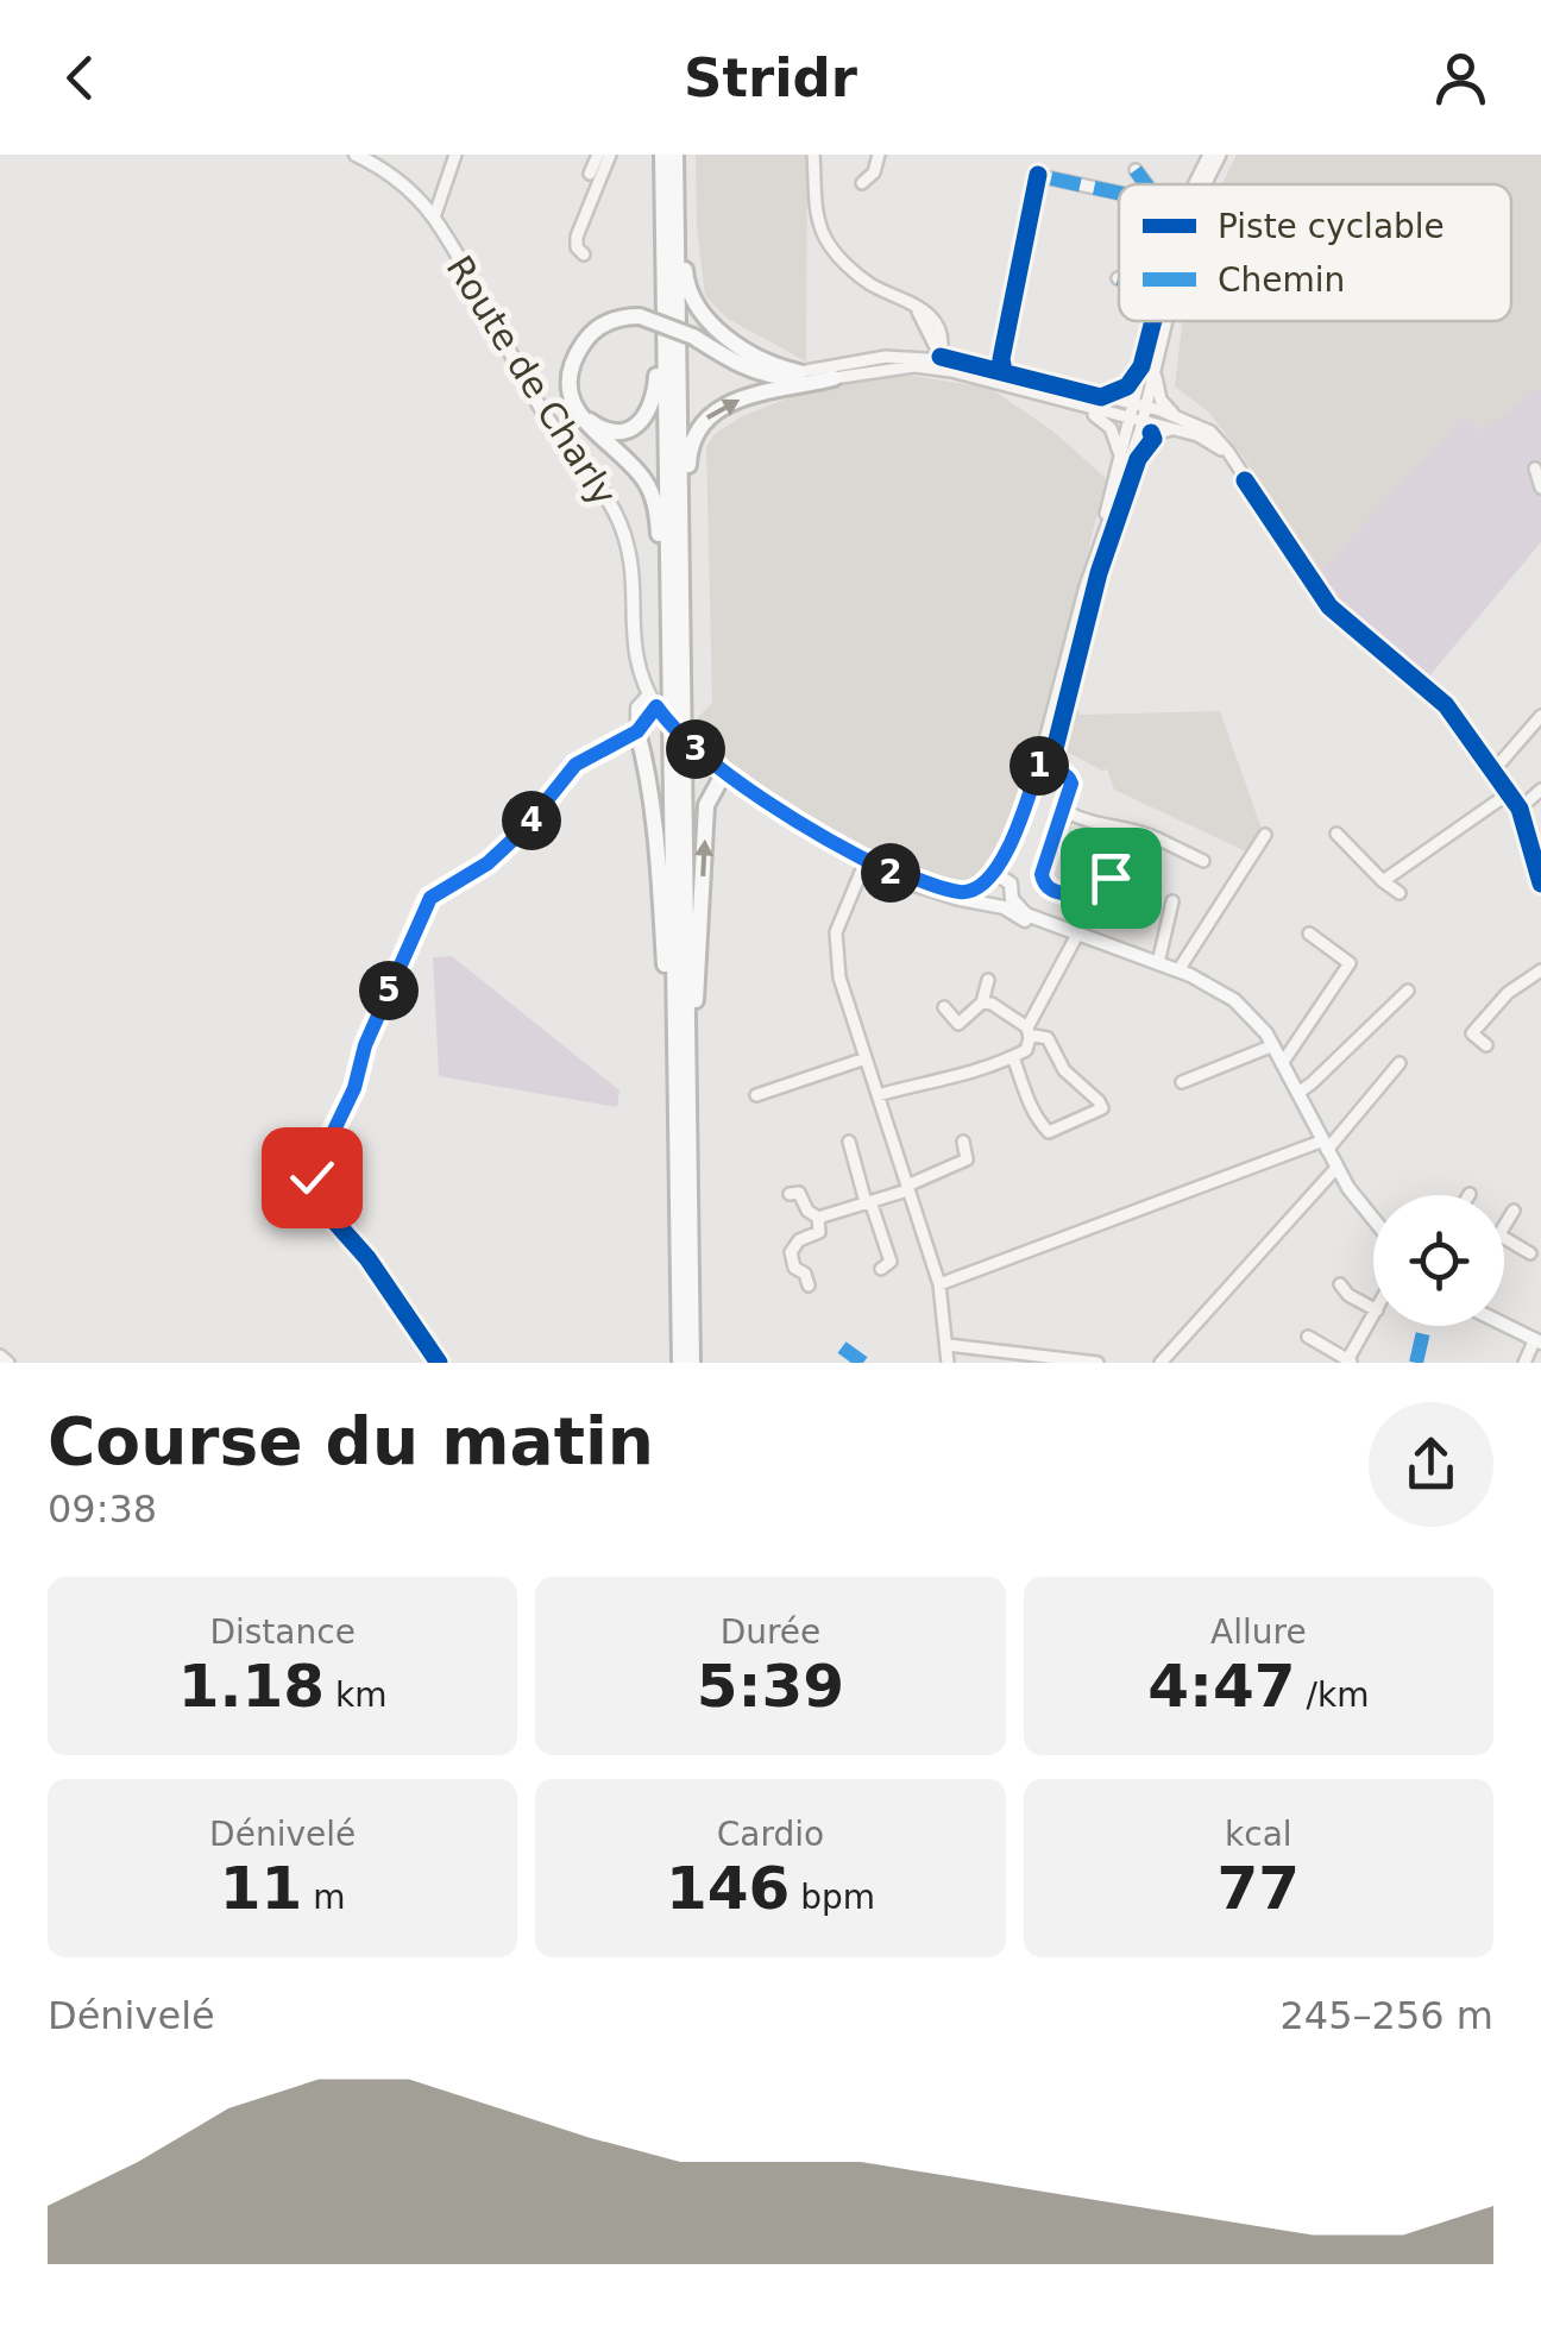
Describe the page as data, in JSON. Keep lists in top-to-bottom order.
{
  "streets": {
    "main road": ["Route de Charly"]
  },
  "legend": ["Piste cyclable", "Chemin"],
  "page": {
    "header": "Stridr",
    "pins": [
      "3",
      "1",
      "4",
      "2",
      "5"
    ],
    "heading": ["Course du matin", "09:38"],
    "stats": [
      ["Distance", "1.18 km"],
      ["Durée", "5:39"],
      ["Allure", "4:47 /km"],
      ["Dénivelé", "11 m"],
      ["Cardio", "146 bpm"],
      ["kcal", "77"]
    ],
    "chart": ["Dénivelé", "245–256 m"]
  }
}
